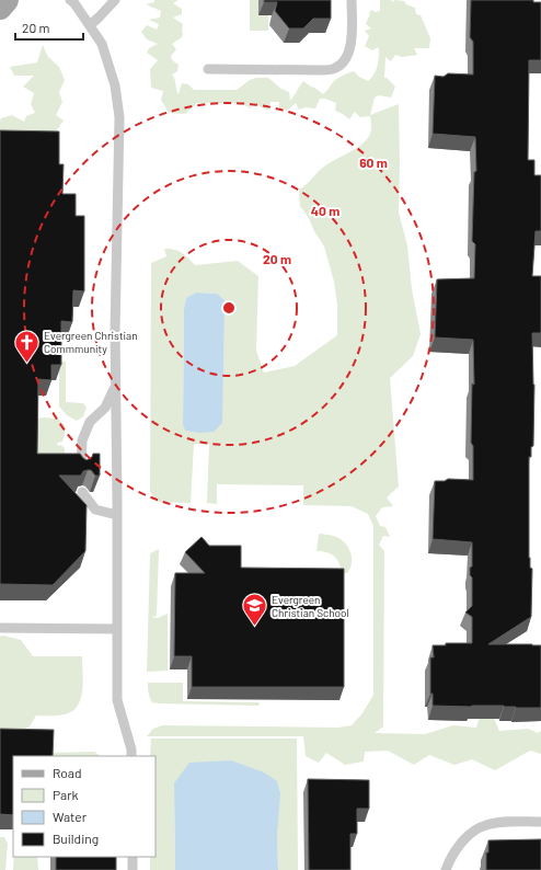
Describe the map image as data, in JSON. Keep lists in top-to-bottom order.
{
  "places": {
    "church": ["Evergreen Christian Commmunity"],
    "school or university": ["Evergreen Christian School"]
  },
  "legend": [
    "Road",
    "Park",
    "Water",
    "Building"
  ],
  "scale_bar": "20 m",
  "rings": ["60 m", "40 m", "20 m"]
}
